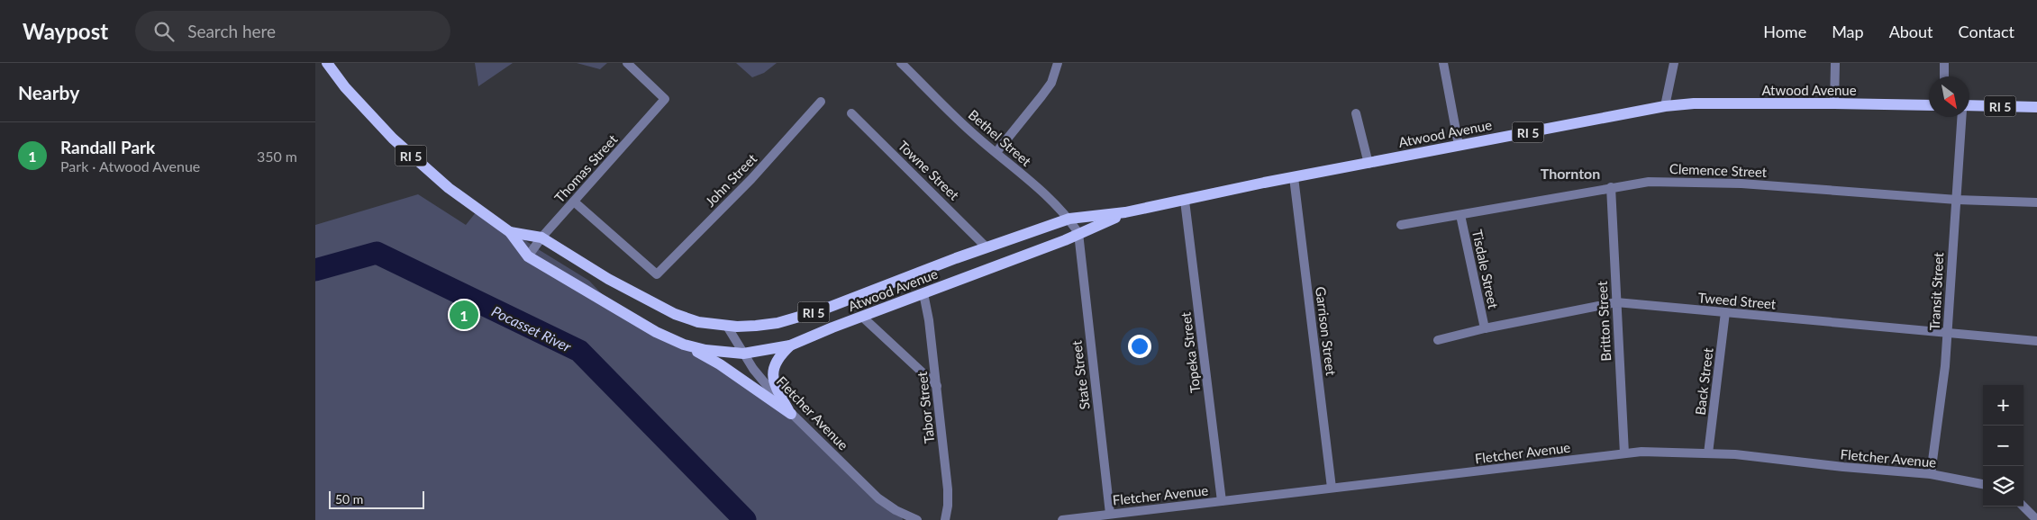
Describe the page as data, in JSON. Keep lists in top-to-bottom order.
{
  "streets": {
    "main road": ["Atwood Avenue", "RI 5"],
    "street": [
      "Bethel Street",
      "Thomas Street",
      "Towne Street",
      "Clemence Street",
      "John Street",
      "Tisdale Street",
      "Transit Street",
      "Tweed Street",
      "Britton Street",
      "Garrison Street",
      "Topeka Street",
      "State Street",
      "Back Street",
      "Tabor Street",
      "Fletcher Avenue"
    ]
  },
  "crossings": [
    ["Atwood Avenue", "Bethel Street"],
    ["Atwood Avenue", "Thomas Street"],
    ["Atwood Avenue", "Towne Street"],
    ["Atwood Avenue", "Garrison Street"],
    ["Atwood Avenue", "Topeka Street"],
    ["Atwood Avenue", "State Street"],
    ["Atwood Avenue", "Tabor Street"],
    ["Atwood Avenue", "Fletcher Avenue"],
    ["Bethel Street", "State Street"],
    ["Thomas Street", "John Street"],
    ["Clemence Street", "Tisdale Street"],
    ["Clemence Street", "Transit Street"],
    ["Clemence Street", "Britton Street"],
    ["Tisdale Street", "Tweed Street"],
    ["Transit Street", "Tweed Street"],
    ["Transit Street", "Fletcher Avenue"],
    ["Tweed Street", "Britton Street"],
    ["Tweed Street", "Back Street"],
    ["Britton Street", "Fletcher Avenue"],
    ["Garrison Street", "Fletcher Avenue"],
    ["Topeka Street", "Fletcher Avenue"],
    ["State Street", "Fletcher Avenue"],
    ["Back Street", "Fletcher Avenue"]
  ],
  "districts": ["Thornton"],
  "water": ["Pocasset River"],
  "scale_bar": "50 m",
  "north": "bottom right",
  "page": {
    "header": "Waypost",
    "search": "Search here",
    "nav": [
      "Home",
      "Map",
      "About",
      "Contact"
    ],
    "heading": "Nearby",
    "list": [
      {
        "mark": "1",
        "name": "Randall Park",
        "note": "Park · Atwood Avenue",
        "value": "350 m"
      }
    ],
    "pins": "1",
    "map_buttons": ["+", "−"],
    "scale": "50 m"
  }
}
